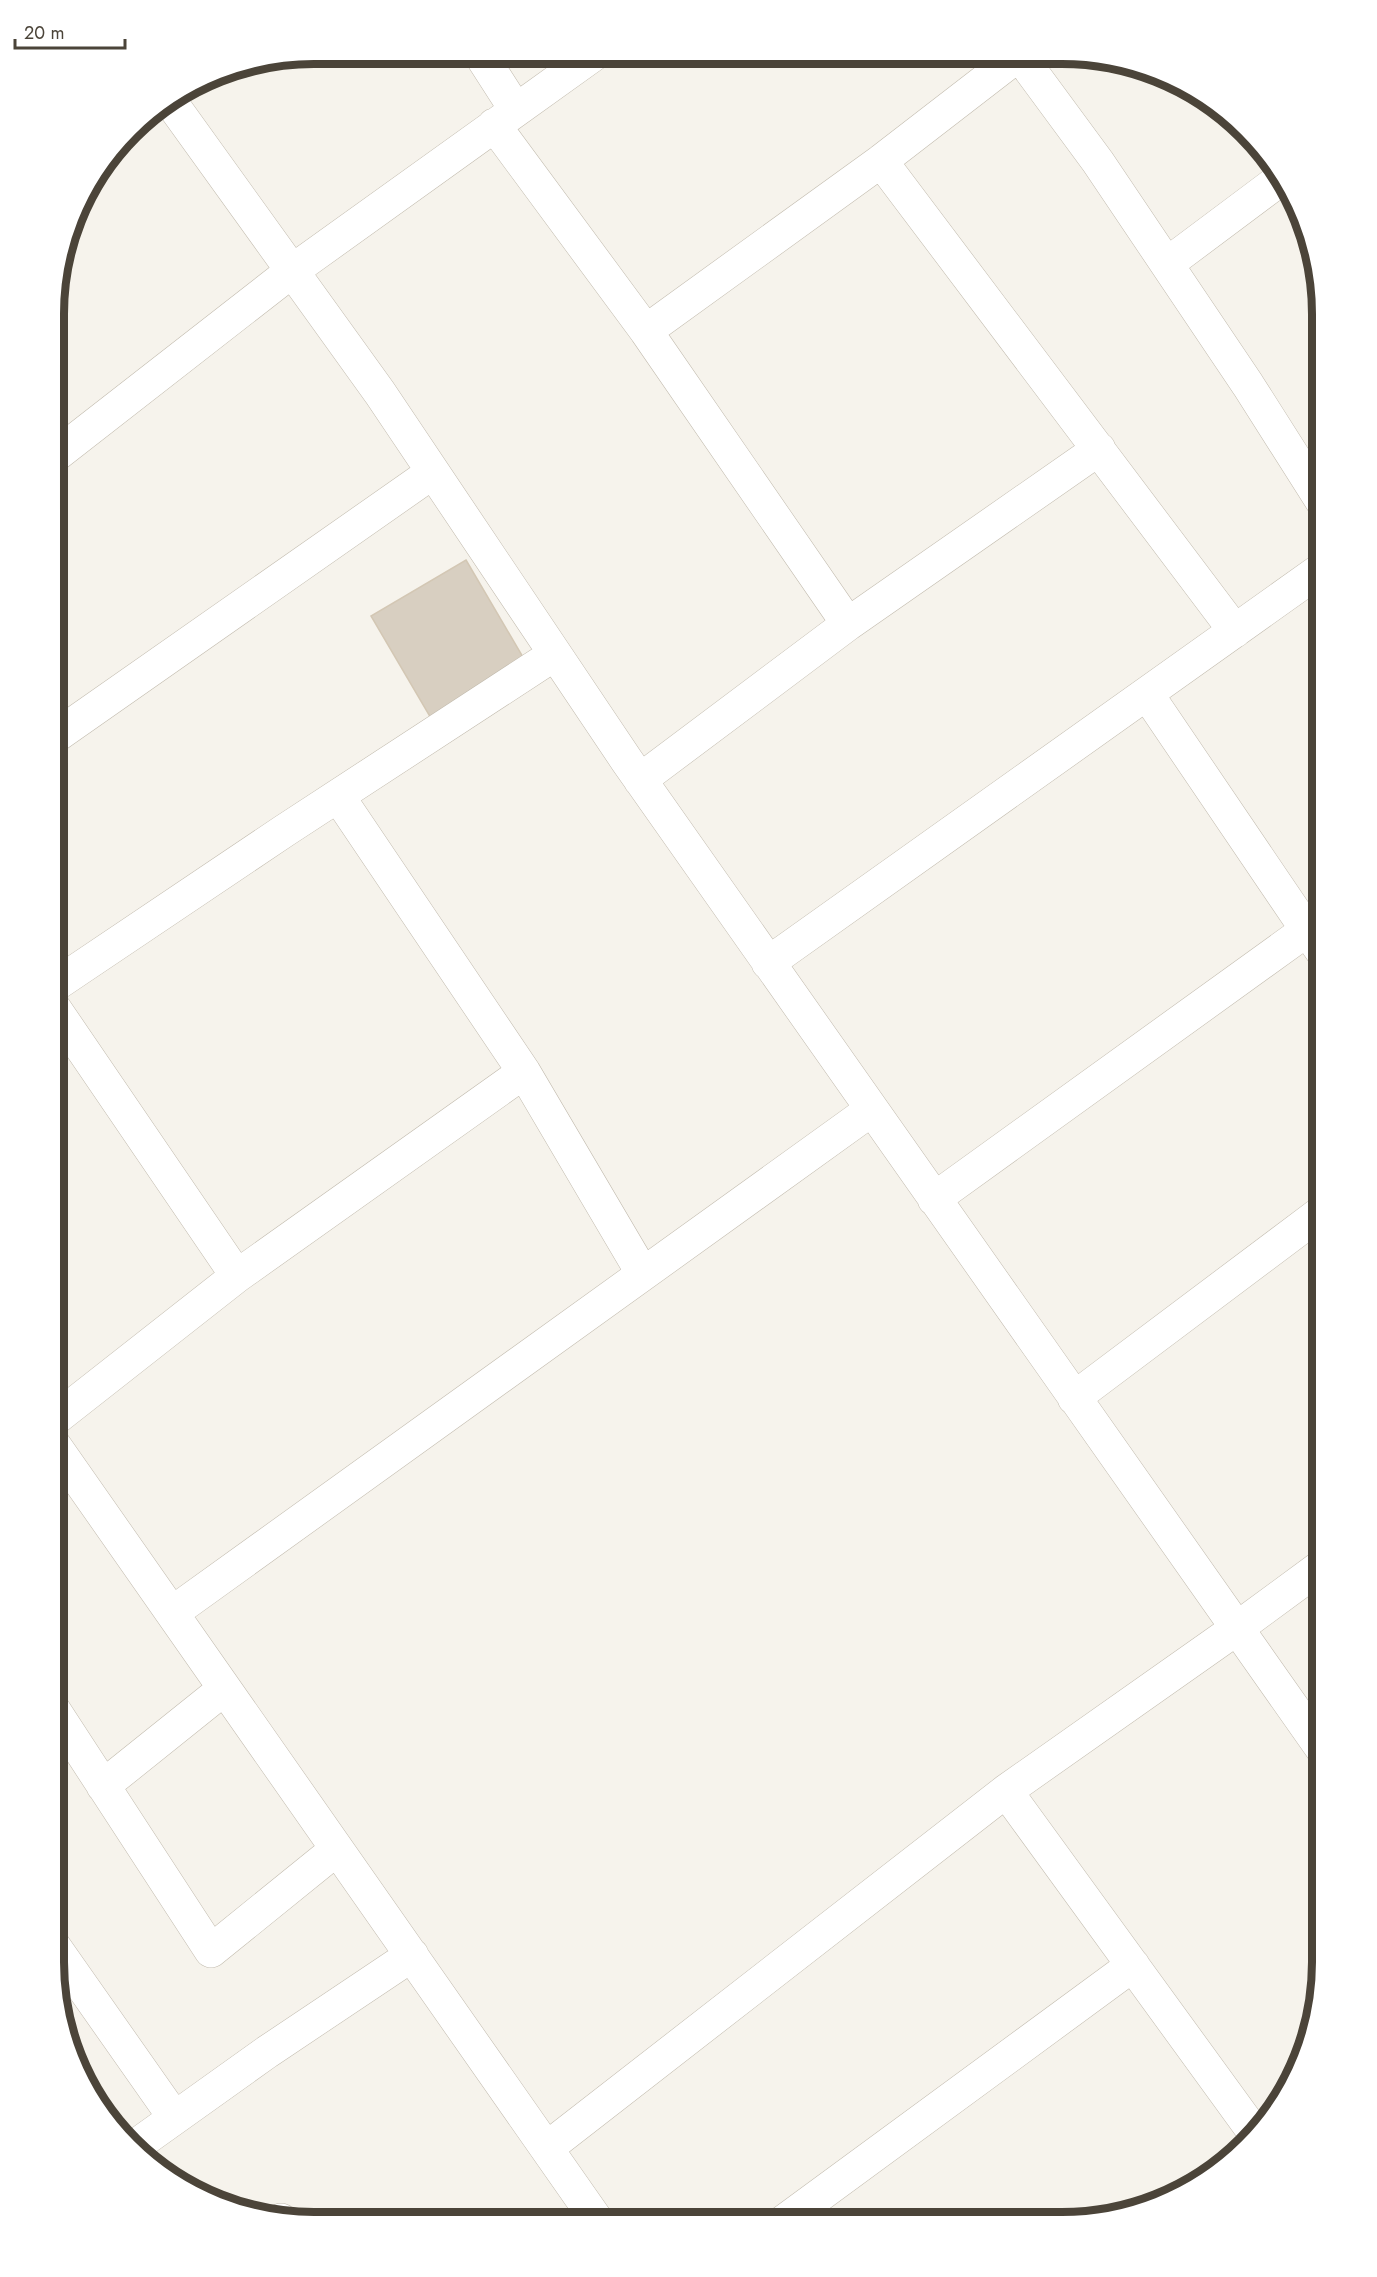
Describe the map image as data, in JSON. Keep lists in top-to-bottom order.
{
  "scale_bar": "20 m"
}
